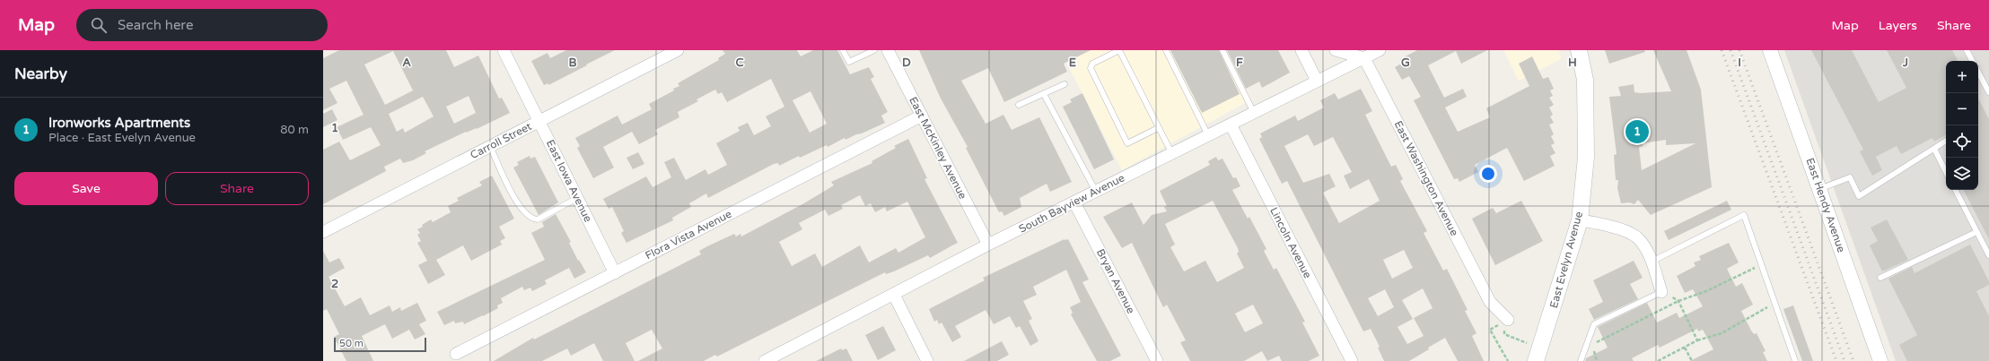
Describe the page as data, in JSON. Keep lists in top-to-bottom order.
{
  "streets": {
    "main road": ["East Evelyn Avenue"],
    "street": [
      "Carroll Street",
      "East McKinley Avenue",
      "East Washington Avenue",
      "East Iowa Avenue",
      "South Bayview Avenue",
      "East Hendy Avenue",
      "Flora Vista Avenue",
      "Lincoln Avenue",
      "Bryan Avenue"
    ]
  },
  "crossings": [
    ["Carroll Street", "East Iowa Avenue"],
    ["East McKinley Avenue", "South Bayview Avenue"],
    ["East McKinley Avenue", "Flora Vista Avenue"],
    ["East Washington Avenue", "South Bayview Avenue"],
    ["East Iowa Avenue", "Flora Vista Avenue"],
    ["South Bayview Avenue", "Lincoln Avenue"],
    ["South Bayview Avenue", "Bryan Avenue"]
  ],
  "scale_bar": "50 m",
  "page": {
    "header": "Map",
    "search": "Search here",
    "nav": ["Map", "Layers", "Share"],
    "heading": "Nearby",
    "map_buttons": ["+", "−"],
    "list": [
      {
        "mark": "1",
        "name": "Ironworks Apartments",
        "note": "Place · East Evelyn Avenue",
        "value": "80 m"
      }
    ],
    "pins": "1",
    "buttons": ["Save", "Share"],
    "scale": "50 m"
  },
  "grid": {
    "columns": [
      "A",
      "B",
      "C",
      "D",
      "E",
      "F",
      "G",
      "H",
      "I",
      "J"
    ],
    "rows": ["1", "2"]
  }
}
